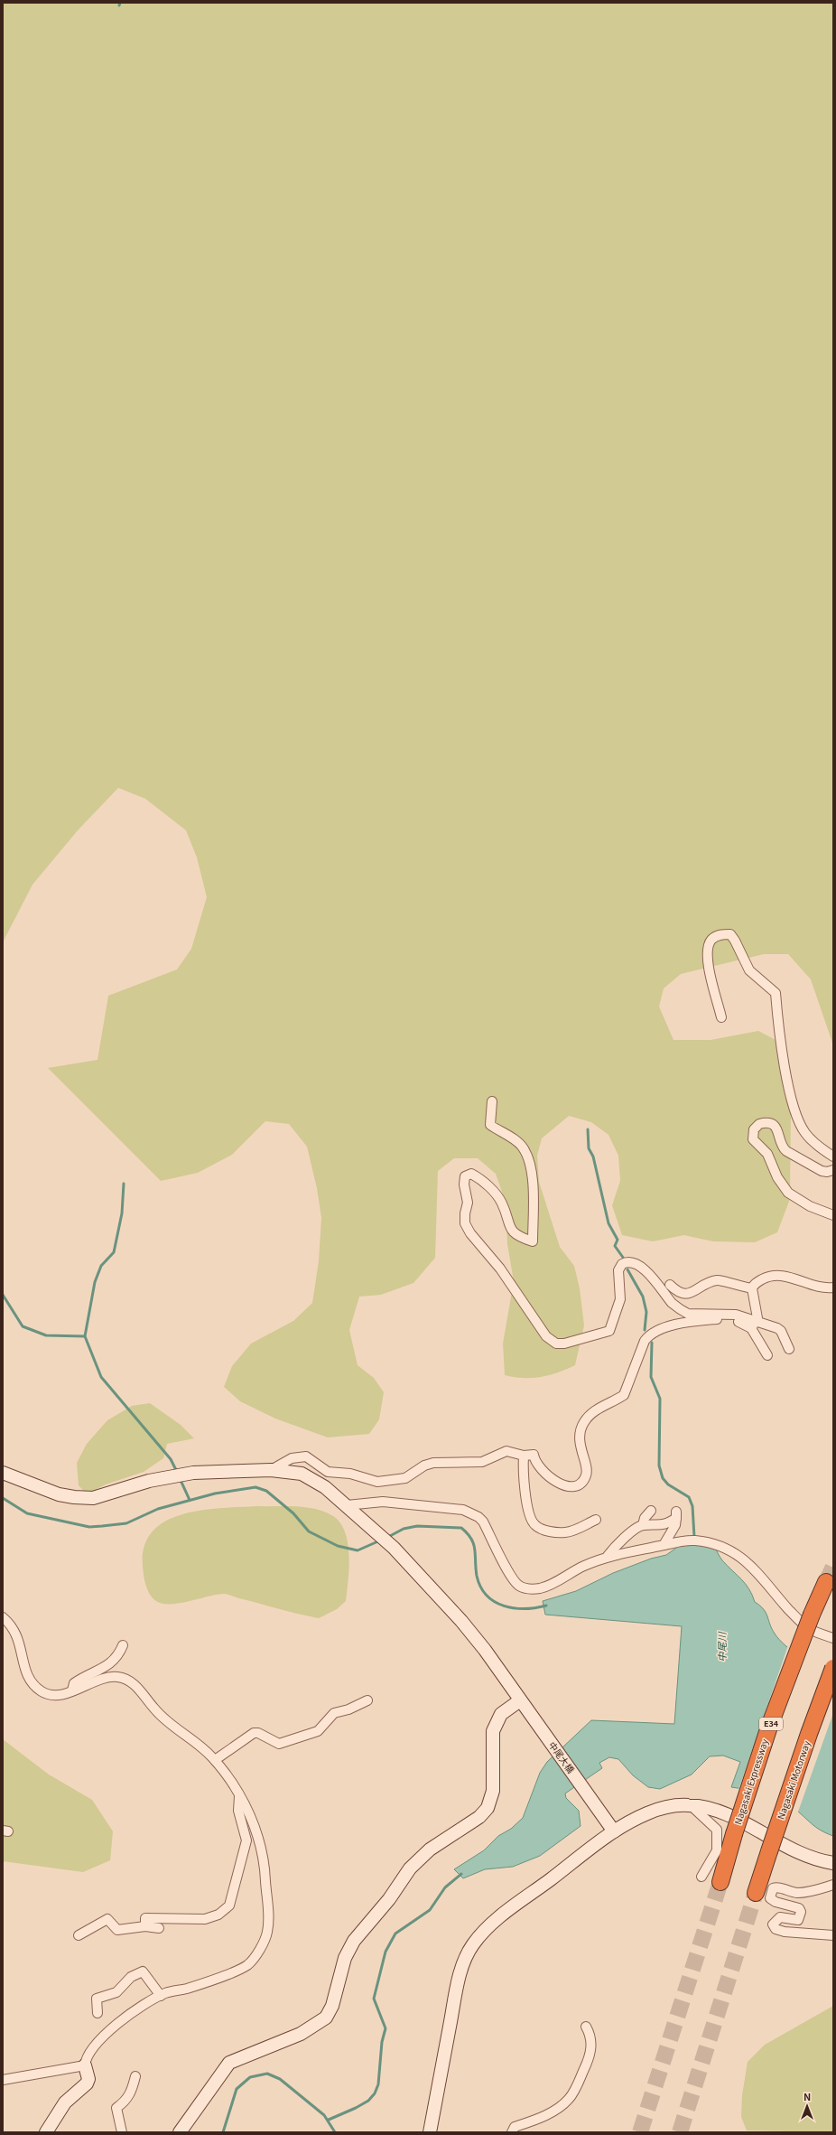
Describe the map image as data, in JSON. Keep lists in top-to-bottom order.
{
  "streets": {
    "highway": ["E34", "Nagasaki Motorway", "Nagasaki Expressway"],
    "street": ["中尾大橋"]
  },
  "water": ["中尾川"],
  "north": "top"
}
